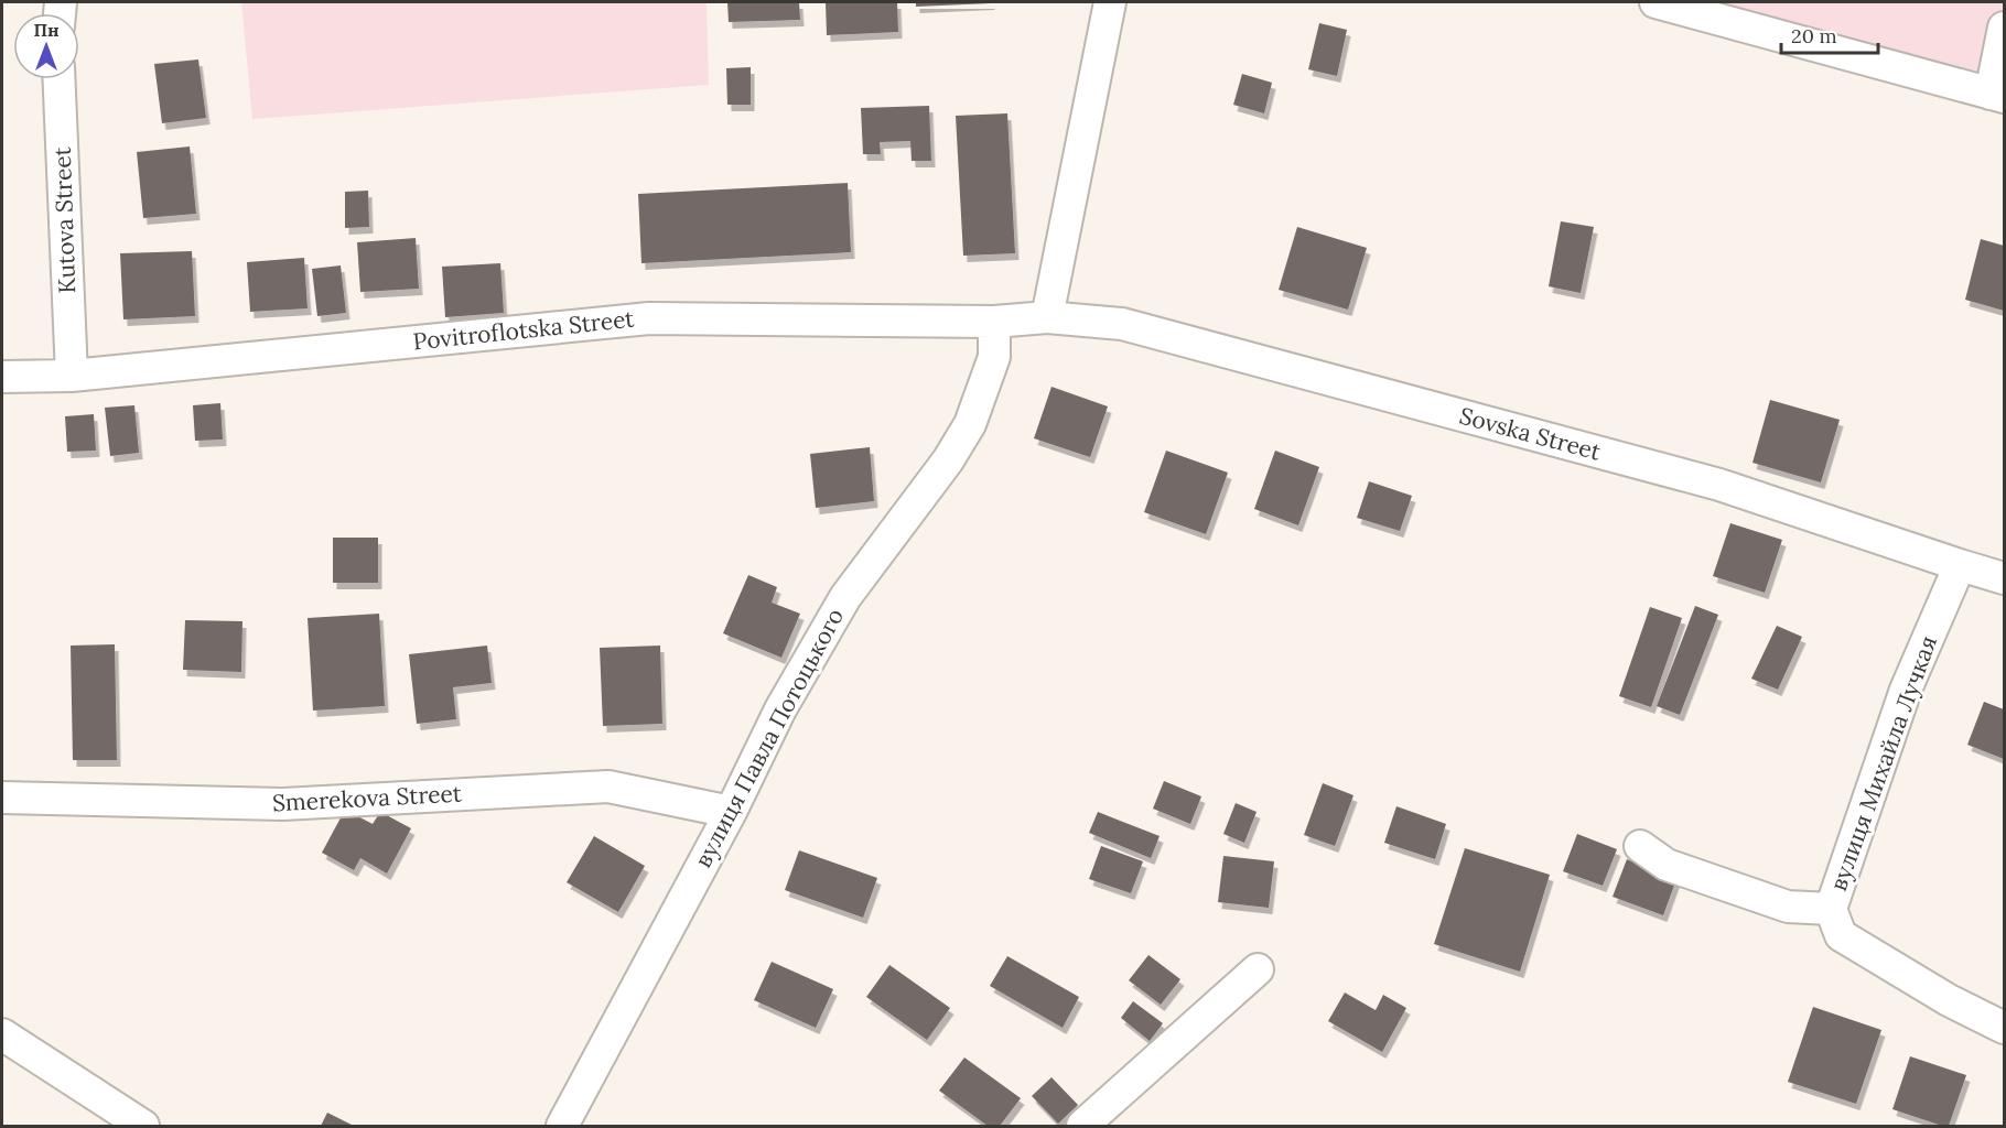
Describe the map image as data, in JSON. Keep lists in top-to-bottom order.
{
  "streets": {
    "street": [
      "Kutova Street",
      "Povitroflotska Street",
      "Sovska Street",
      "вулиця Павла Потоцького",
      "вулиця Михайла Лучкая",
      "Smerekova Street"
    ]
  },
  "crossings": [
    ["Kutova Street", "Povitroflotska Street"],
    ["Povitroflotska Street", "Sovska Street"],
    ["Povitroflotska Street", "вулиця Павла Потоцького"],
    ["Sovska Street", "вулиця Михайла Лучкая"],
    ["вулиця Павла Потоцького", "Smerekova Street"]
  ],
  "scale_bar": "20 m",
  "north": "top"
}
